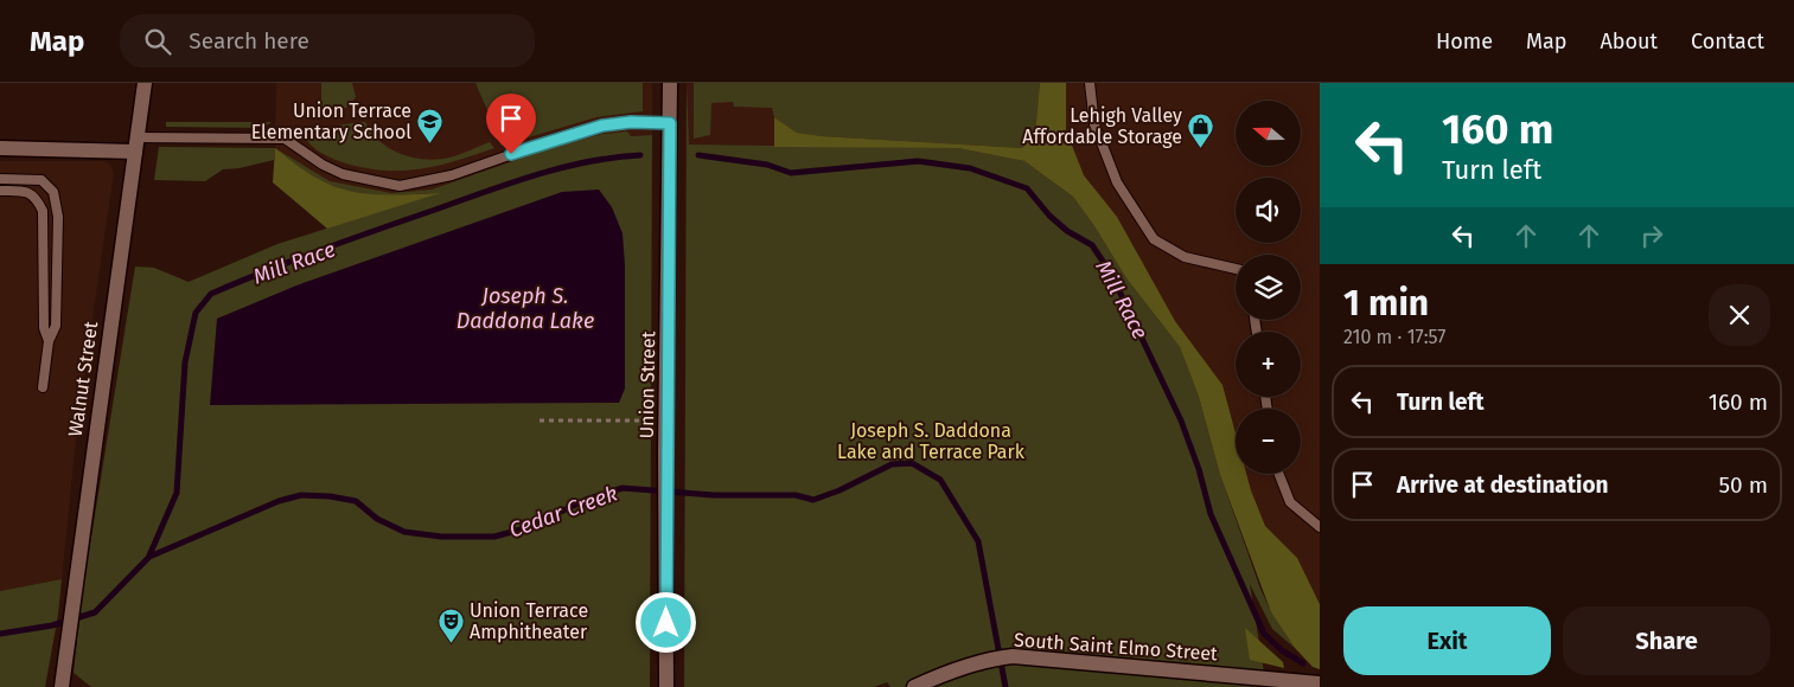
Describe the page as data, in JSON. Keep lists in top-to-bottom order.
{
  "streets": {
    "street": ["Walnut Street", "Union Street", "South Saint Elmo Street"]
  },
  "water": ["Mill Race", "Joseph S. Daddona Lake", "Cedar Creek"],
  "parks": ["Joseph S. Daddona Lake and Terrace Park"],
  "places": {
    "school or university": ["Union Terrace Elementary School"],
    "shop": ["Lehigh Valley Affordable Storage"],
    "theatre": ["Union Terrace Amphitheater"]
  },
  "north": "left",
  "page": {
    "header": "Map",
    "search": "Search here",
    "nav": [
      "Home",
      "Map",
      "About",
      "Contact"
    ],
    "turn": ["160 m", "Turn left"],
    "map_buttons": ["+", "−"],
    "heading": ["1 min", "210 m · 17:57"],
    "list": [
      {
        "name": "Turn left",
        "value": "160 m"
      },
      {
        "name": "Arrive at destination",
        "value": "50 m"
      }
    ],
    "buttons": ["Exit", "Share"]
  }
}
